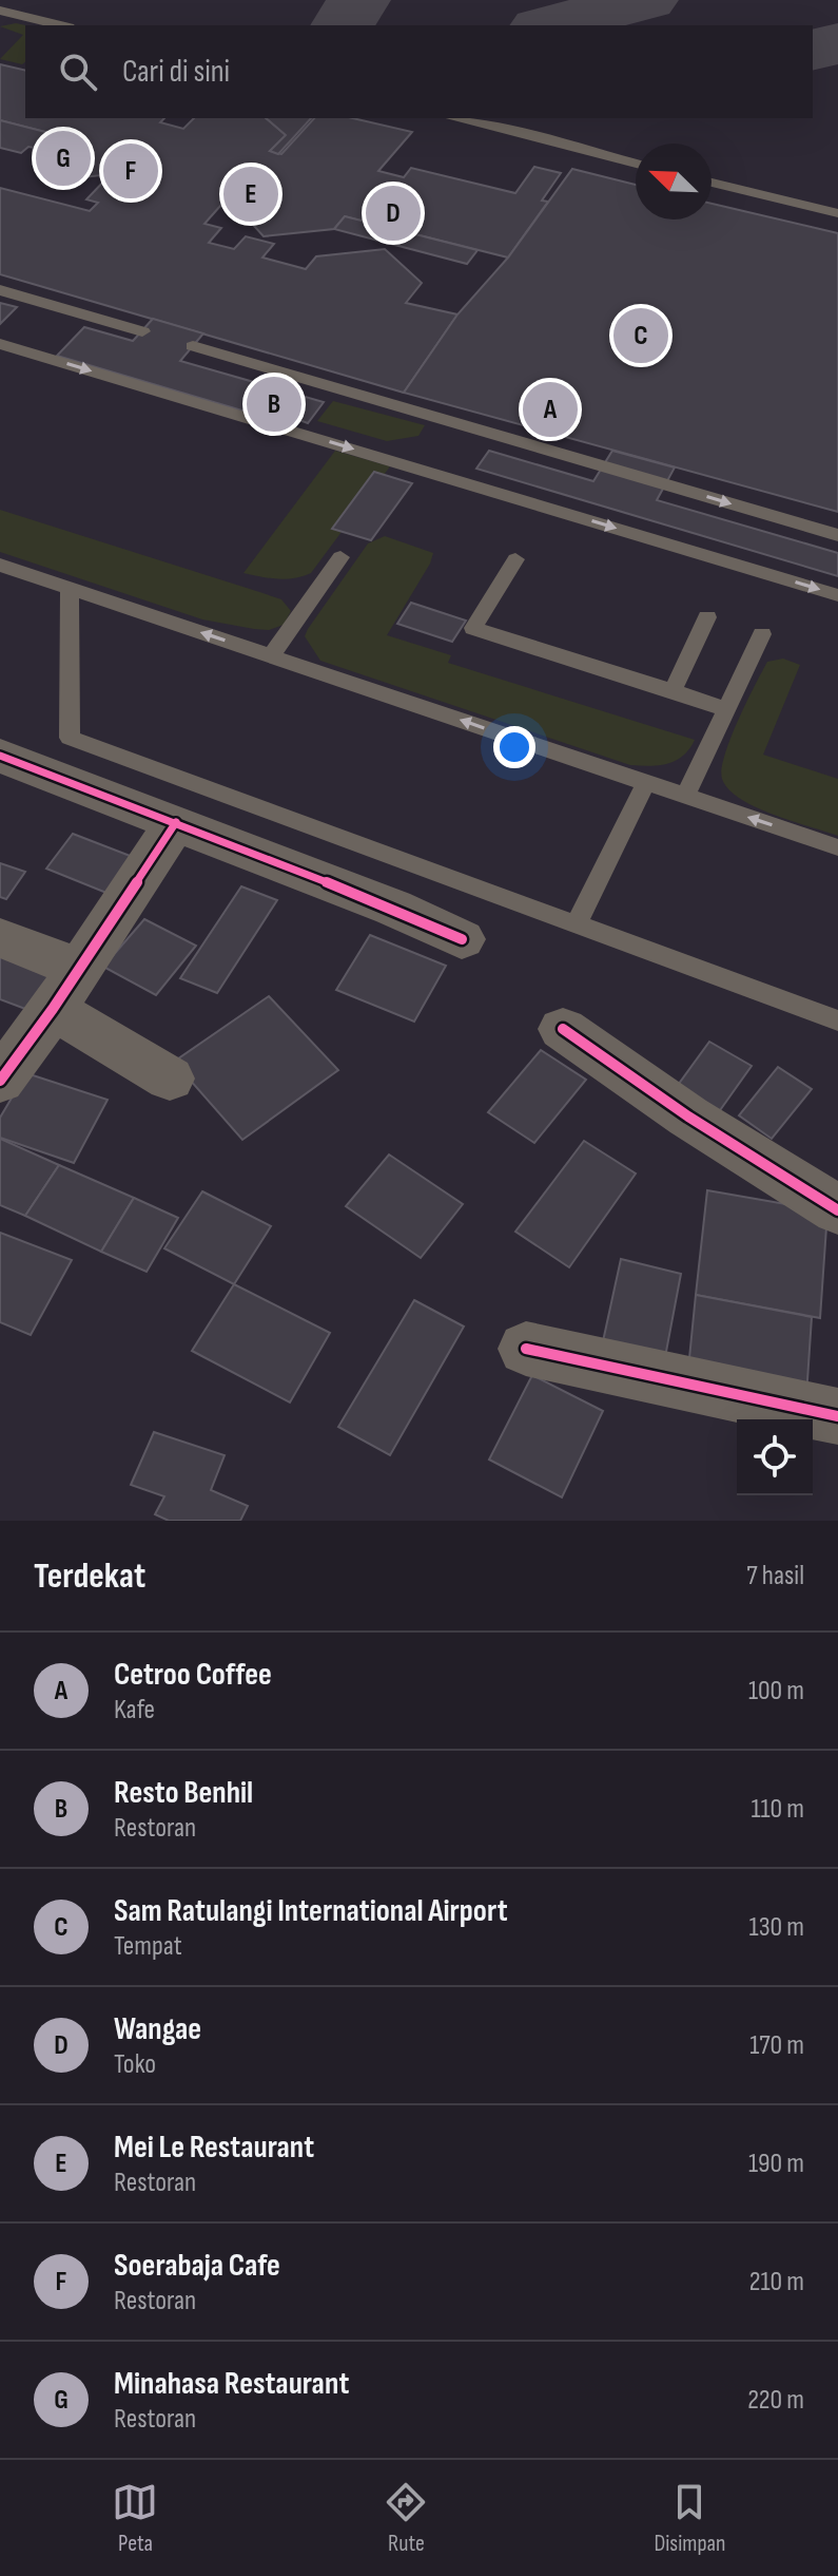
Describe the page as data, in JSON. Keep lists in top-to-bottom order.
{
  "north": "top left",
  "page": {
    "search": "Cari di sini",
    "pins": [
      "G",
      "F",
      "E",
      "D",
      "C",
      "B",
      "A"
    ],
    "heading": ["Terdekat", "7 hasil"],
    "list": [
      {
        "mark": "A",
        "name": "Cetroo Coffee",
        "note": "Kafe",
        "value": "100 m"
      },
      {
        "mark": "B",
        "name": "Resto Benhil",
        "note": "Restoran",
        "value": "110 m"
      },
      {
        "mark": "C",
        "name": "Sam Ratulangi International Airport",
        "note": "Tempat",
        "value": "130 m"
      },
      {
        "mark": "D",
        "name": "Wangae",
        "note": "Toko",
        "value": "170 m"
      },
      {
        "mark": "E",
        "name": "Mei Le Restaurant",
        "note": "Restoran",
        "value": "190 m"
      },
      {
        "mark": "F",
        "name": "Soerabaja Cafe",
        "note": "Restoran",
        "value": "210 m"
      },
      {
        "mark": "G",
        "name": "Minahasa Restaurant",
        "note": "Restoran",
        "value": "220 m"
      }
    ],
    "nav": ["Peta", "Rute", "Disimpan"]
  }
}
